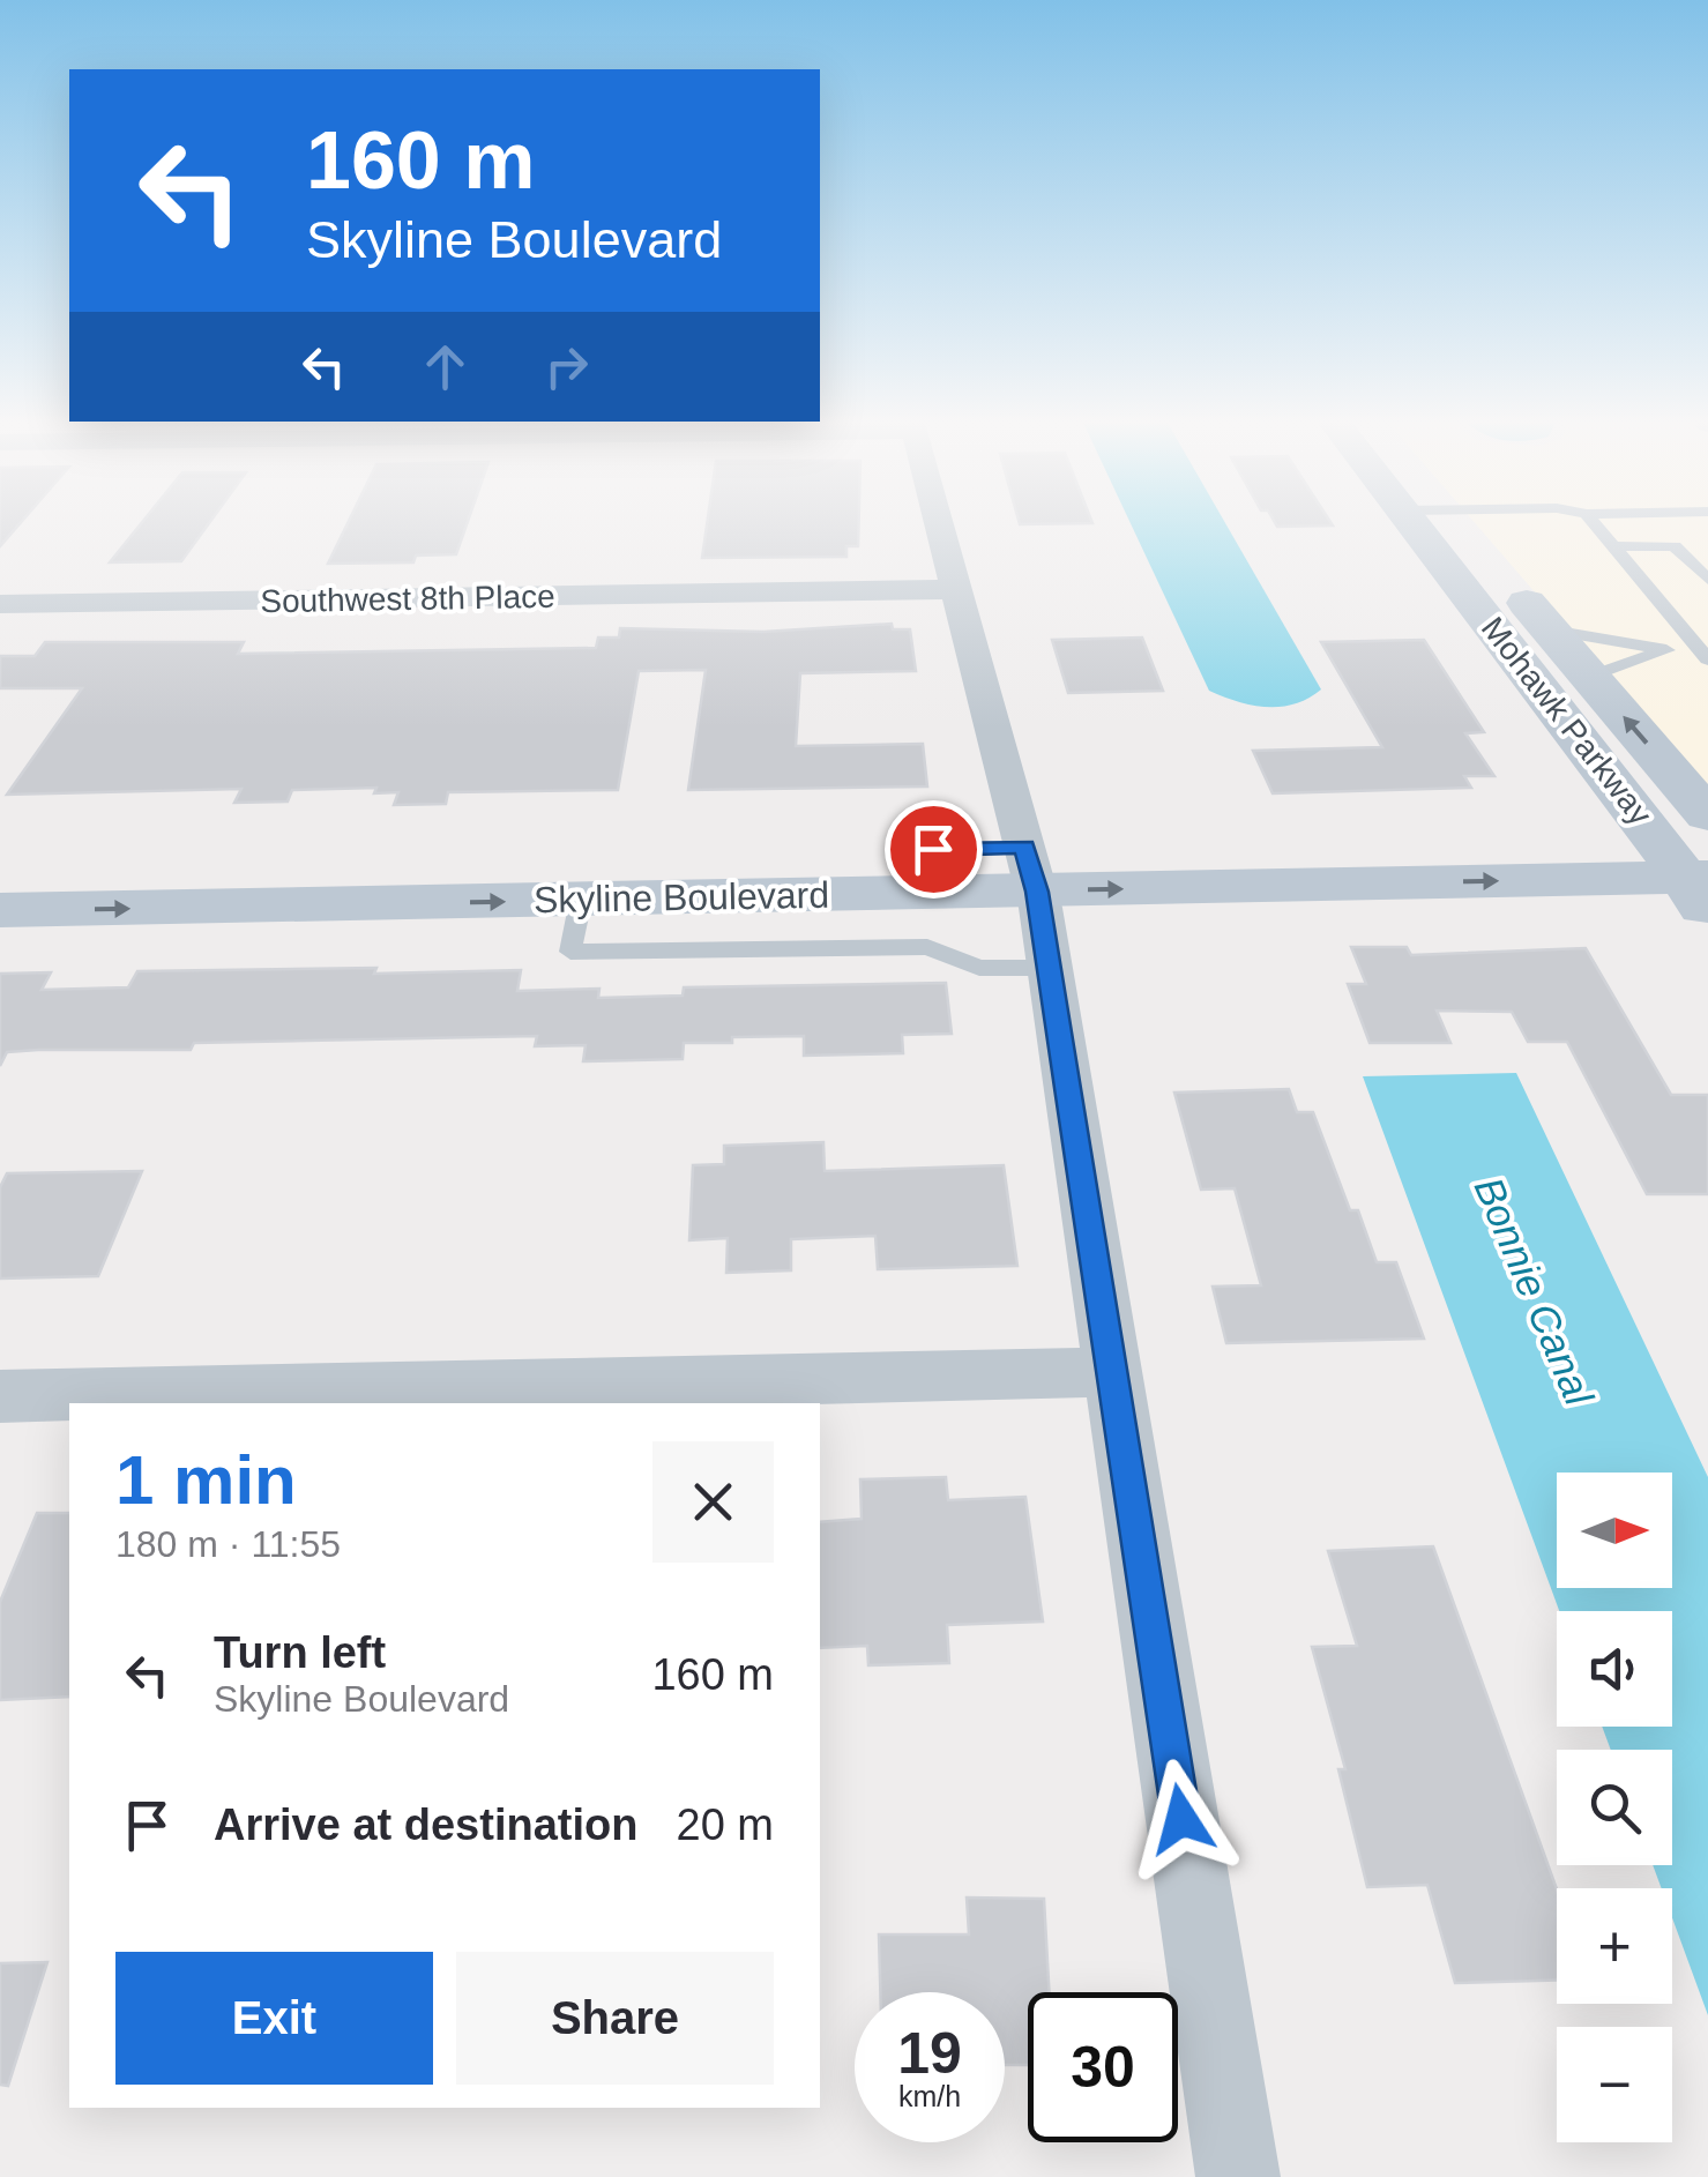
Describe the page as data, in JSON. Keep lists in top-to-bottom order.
{
  "streets": {
    "street": ["Southwest 8th Place", "Mohawk Parkway", "Skyline Boulevard"]
  },
  "crossings": [
    ["Mohawk Parkway", "Skyline Boulevard"]
  ],
  "water": ["Bonnie Canal"],
  "north": "right",
  "page": {
    "turn": ["160 m", "Skyline Boulevard"],
    "heading": ["1 min", "180 m · 11:55"],
    "map_buttons": ["+", "−"],
    "list": [
      {
        "name": "Turn left",
        "note": "Skyline Boulevard",
        "value": "160 m"
      },
      {
        "name": "Arrive at destination",
        "value": "20 m"
      }
    ],
    "buttons": ["Exit", "Share"],
    "speed": "19 km/h",
    "limit": "30"
  }
}
